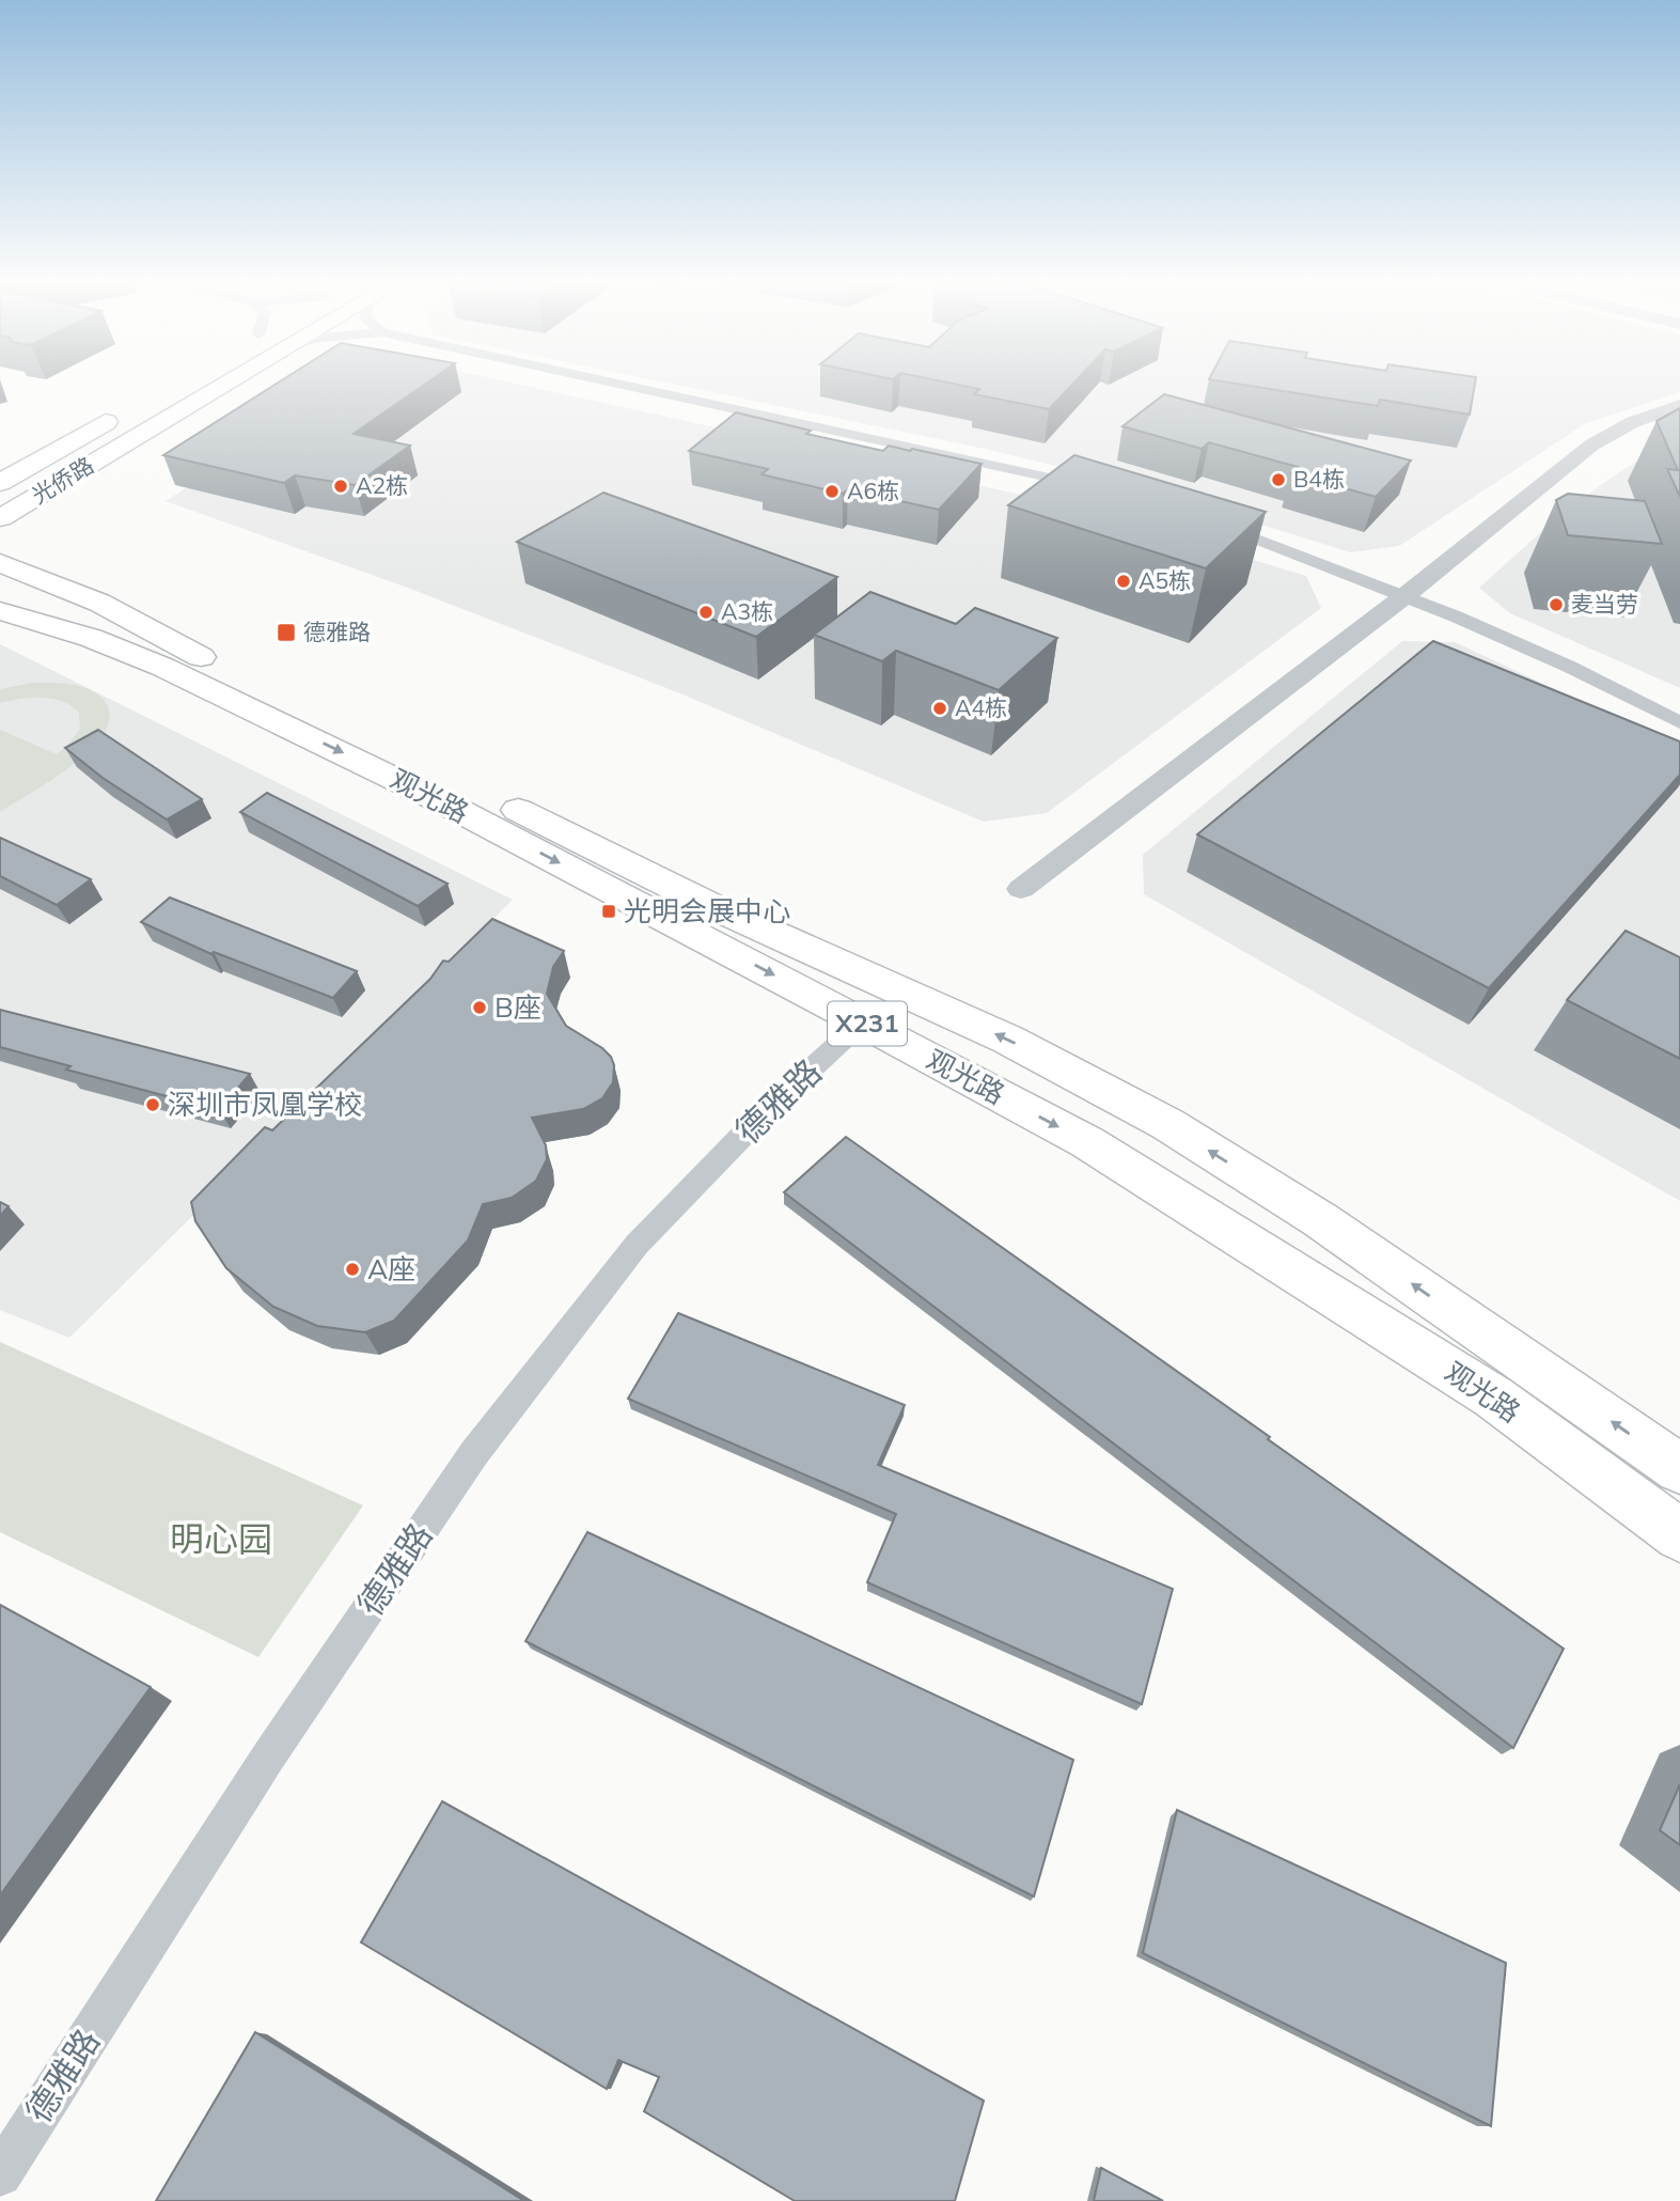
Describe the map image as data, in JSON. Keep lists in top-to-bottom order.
{
  "streets": {
    "main road": ["光侨路", "观光路", "X231"],
    "street": ["德雅路"]
  },
  "crossings": [
    ["观光路", "德雅路"]
  ],
  "parks": ["明心园"],
  "places": {
    "other": [
      "B4栋",
      "A2栋",
      "A6栋",
      "A5栋",
      "麦当劳",
      "A3栋",
      "A4栋",
      "B座",
      "深圳市凤凰学校",
      "A座"
    ],
    "transit": ["德雅路", "光明会展中心"]
  }
}
